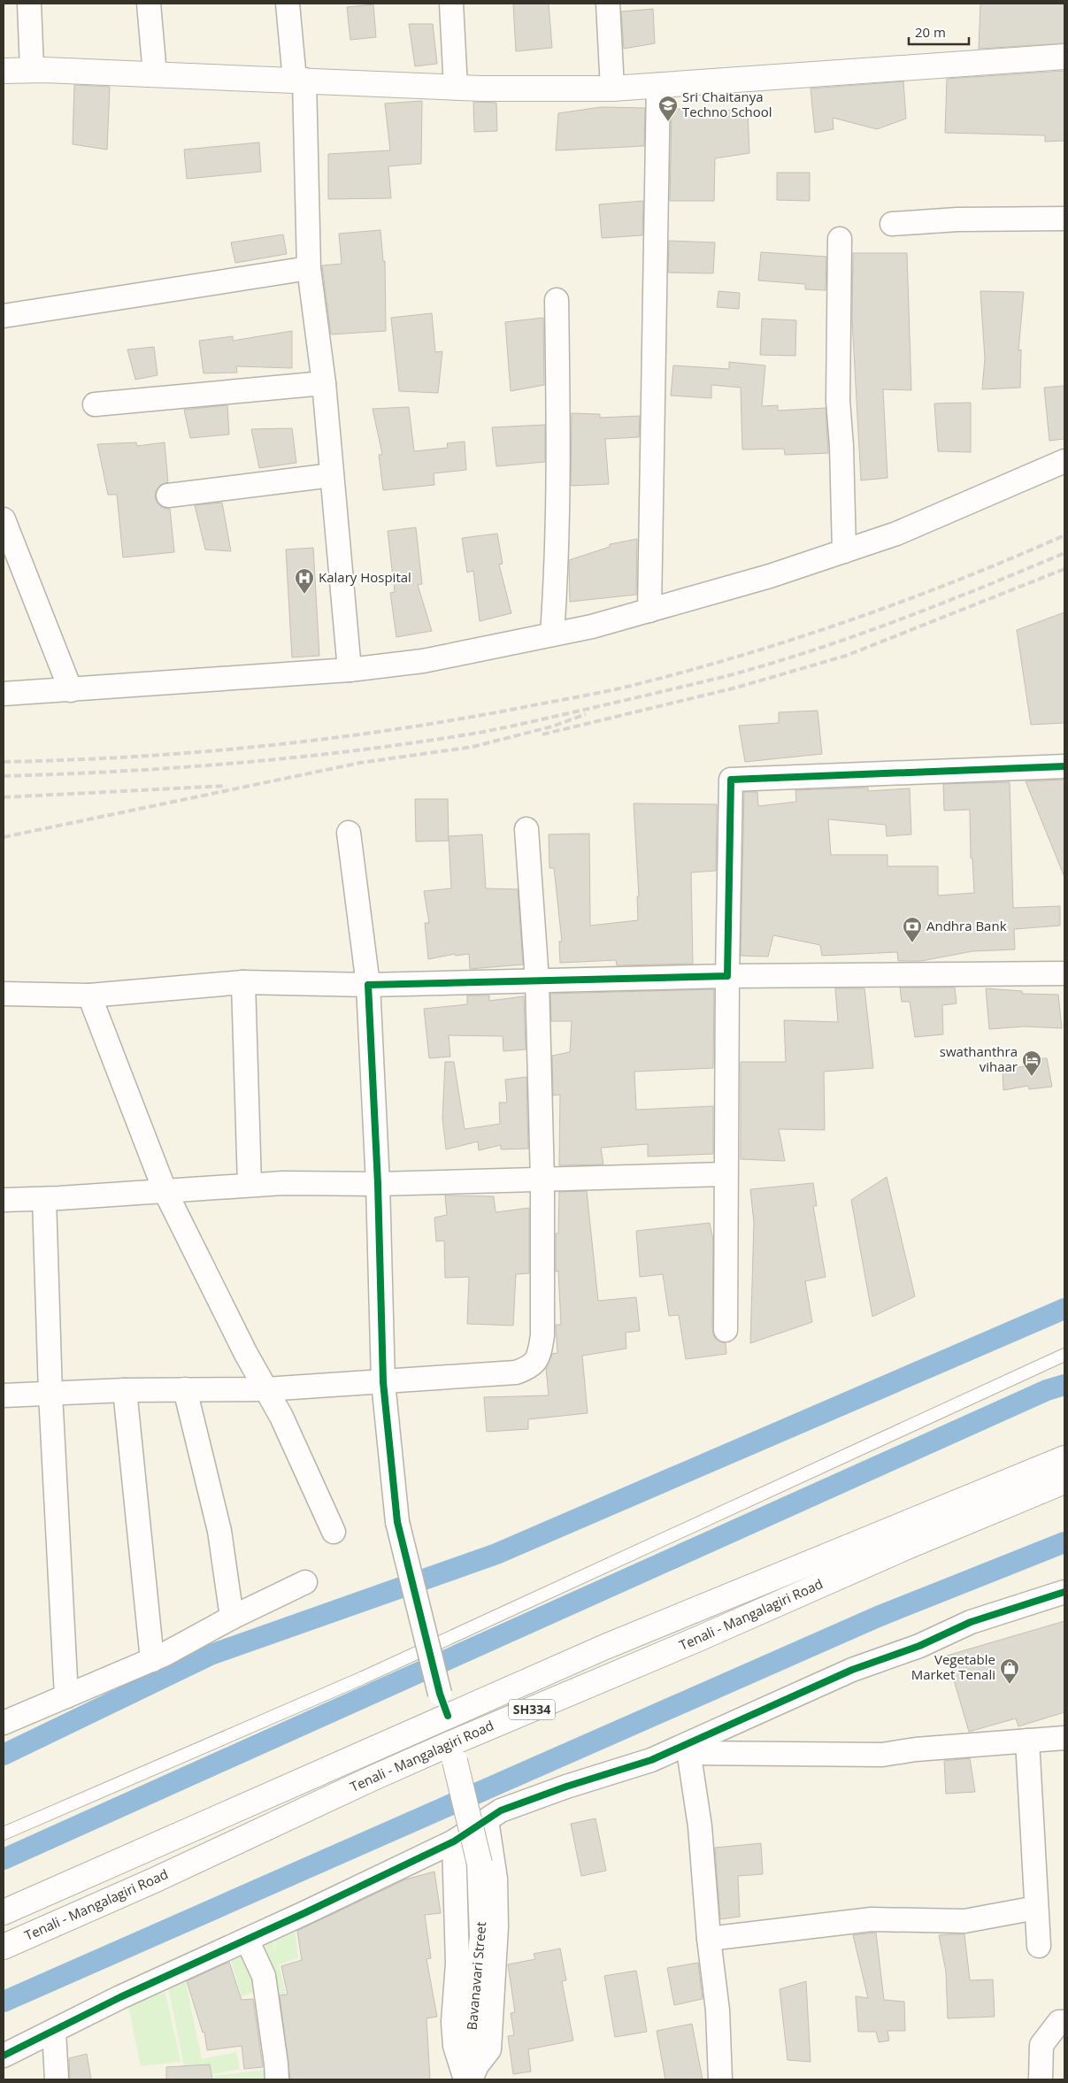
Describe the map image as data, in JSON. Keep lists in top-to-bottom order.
{
  "streets": {
    "main road": ["Tenali - Mangalagiri Road", "SH334", "Bavanavari Street"]
  },
  "crossings": [
    ["Tenali - Mangalagiri Road", "SH334"],
    ["Tenali - Mangalagiri Road", "Bavanavari Street"],
    ["SH334", "Bavanavari Street"]
  ],
  "places": {
    "school or university": ["Sri Chaitanya Techno School"],
    "hospital": ["Kalary Hospital"],
    "bank": ["Andhra Bank"],
    "hotel": ["swathanthra vihaar"],
    "shop": ["Vegetable Market Tenali"]
  },
  "scale_bar": "20 m"
}
